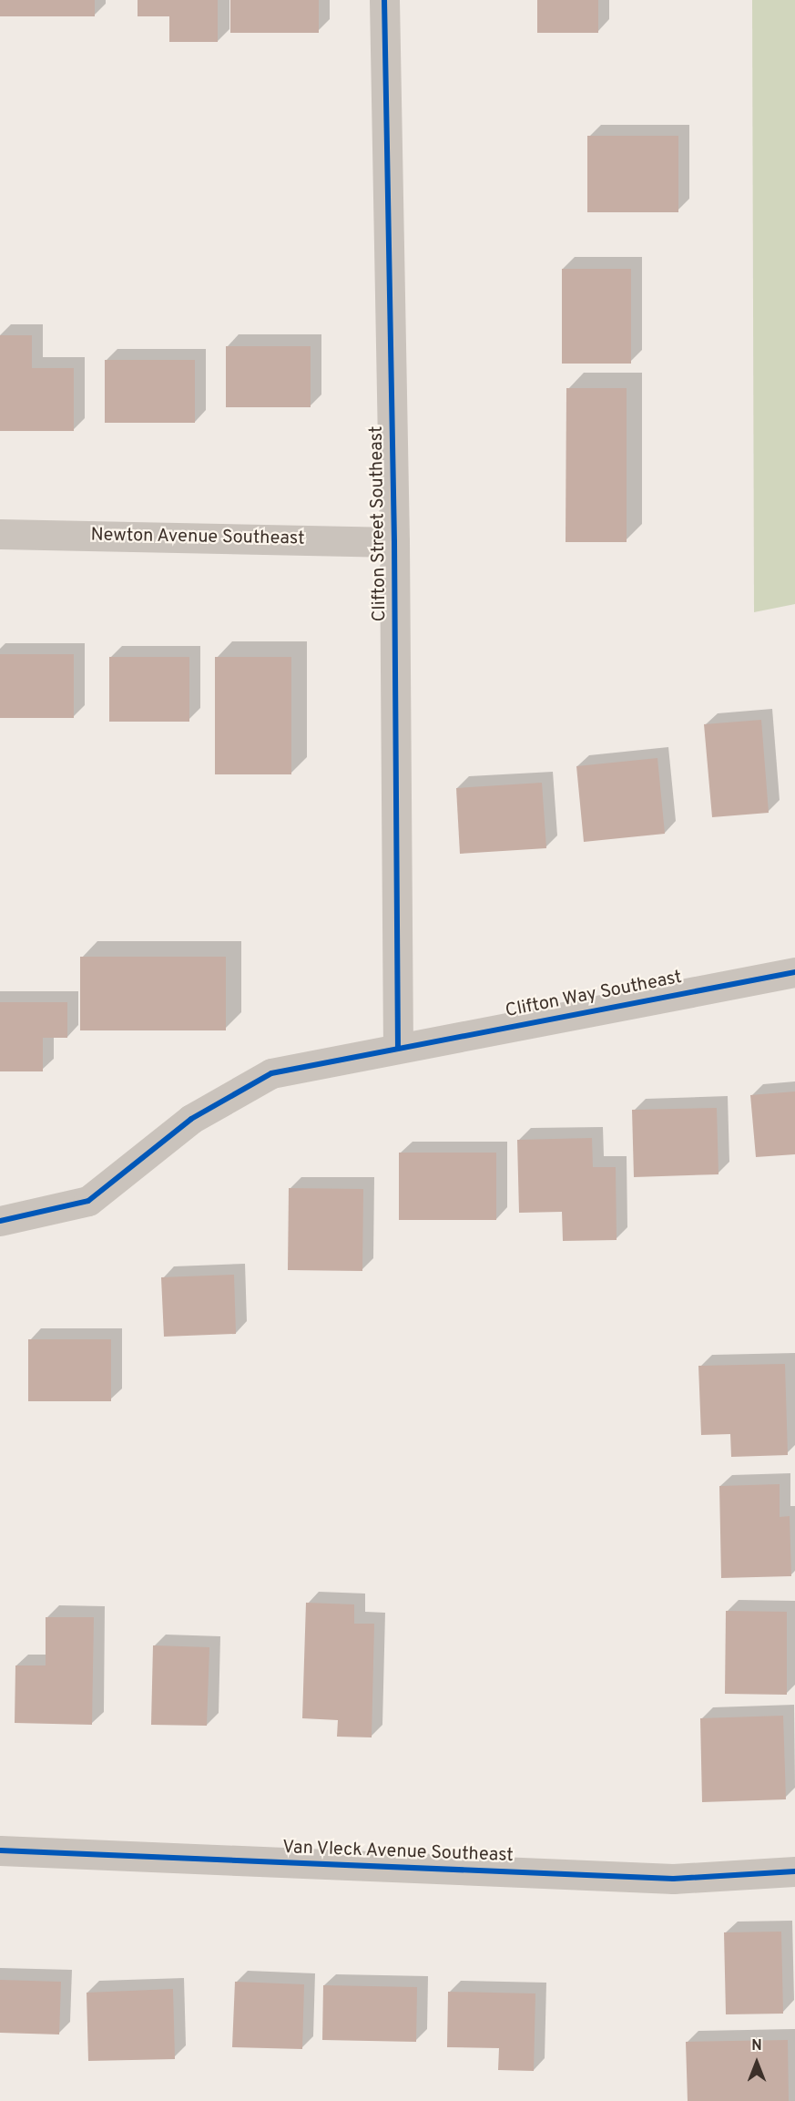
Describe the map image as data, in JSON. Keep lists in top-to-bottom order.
{
  "streets": {
    "street": [
      "Clifton Street Southeast",
      "Newton Avenue Southeast",
      "Clifton Way Southeast",
      "Van Vleck Avenue Southeast"
    ]
  },
  "crossings": [
    ["Clifton Street Southeast", "Newton Avenue Southeast"],
    ["Clifton Street Southeast", "Clifton Way Southeast"]
  ],
  "north": "top"
}
